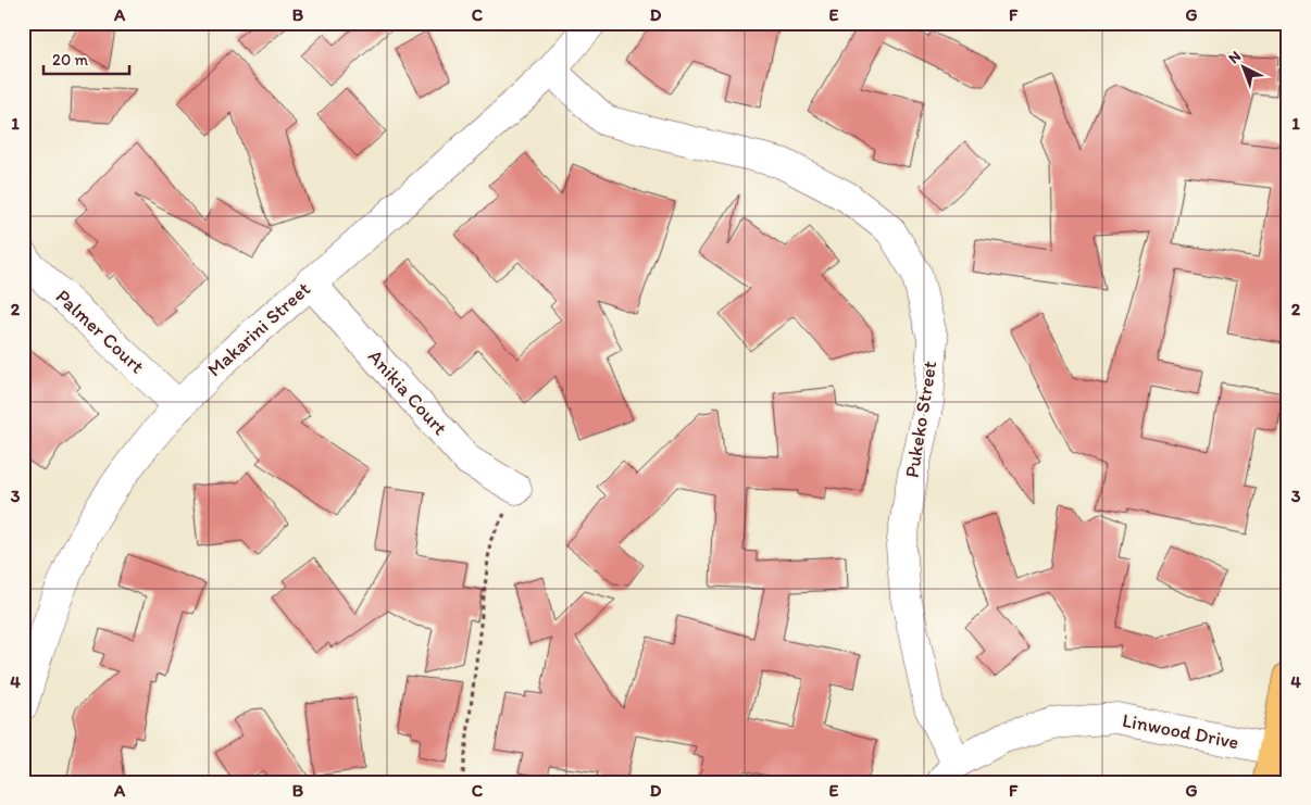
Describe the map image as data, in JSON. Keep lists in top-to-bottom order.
{
  "streets": {
    "street": [
      "Makarini Street",
      "Palmer Court",
      "Anikia Court",
      "Pukeko Street",
      "Linwood Drive"
    ]
  },
  "crossings": [
    ["Makarini Street", "Palmer Court"],
    ["Makarini Street", "Anikia Court"],
    ["Makarini Street", "Pukeko Street"],
    ["Pukeko Street", "Linwood Drive"]
  ],
  "scale_bar": "20 m",
  "north": "top left",
  "grid": {
    "columns": [
      "A",
      "B",
      "C",
      "D",
      "E",
      "F",
      "G"
    ],
    "rows": [
      "1",
      "2",
      "3",
      "4"
    ]
  }
}
